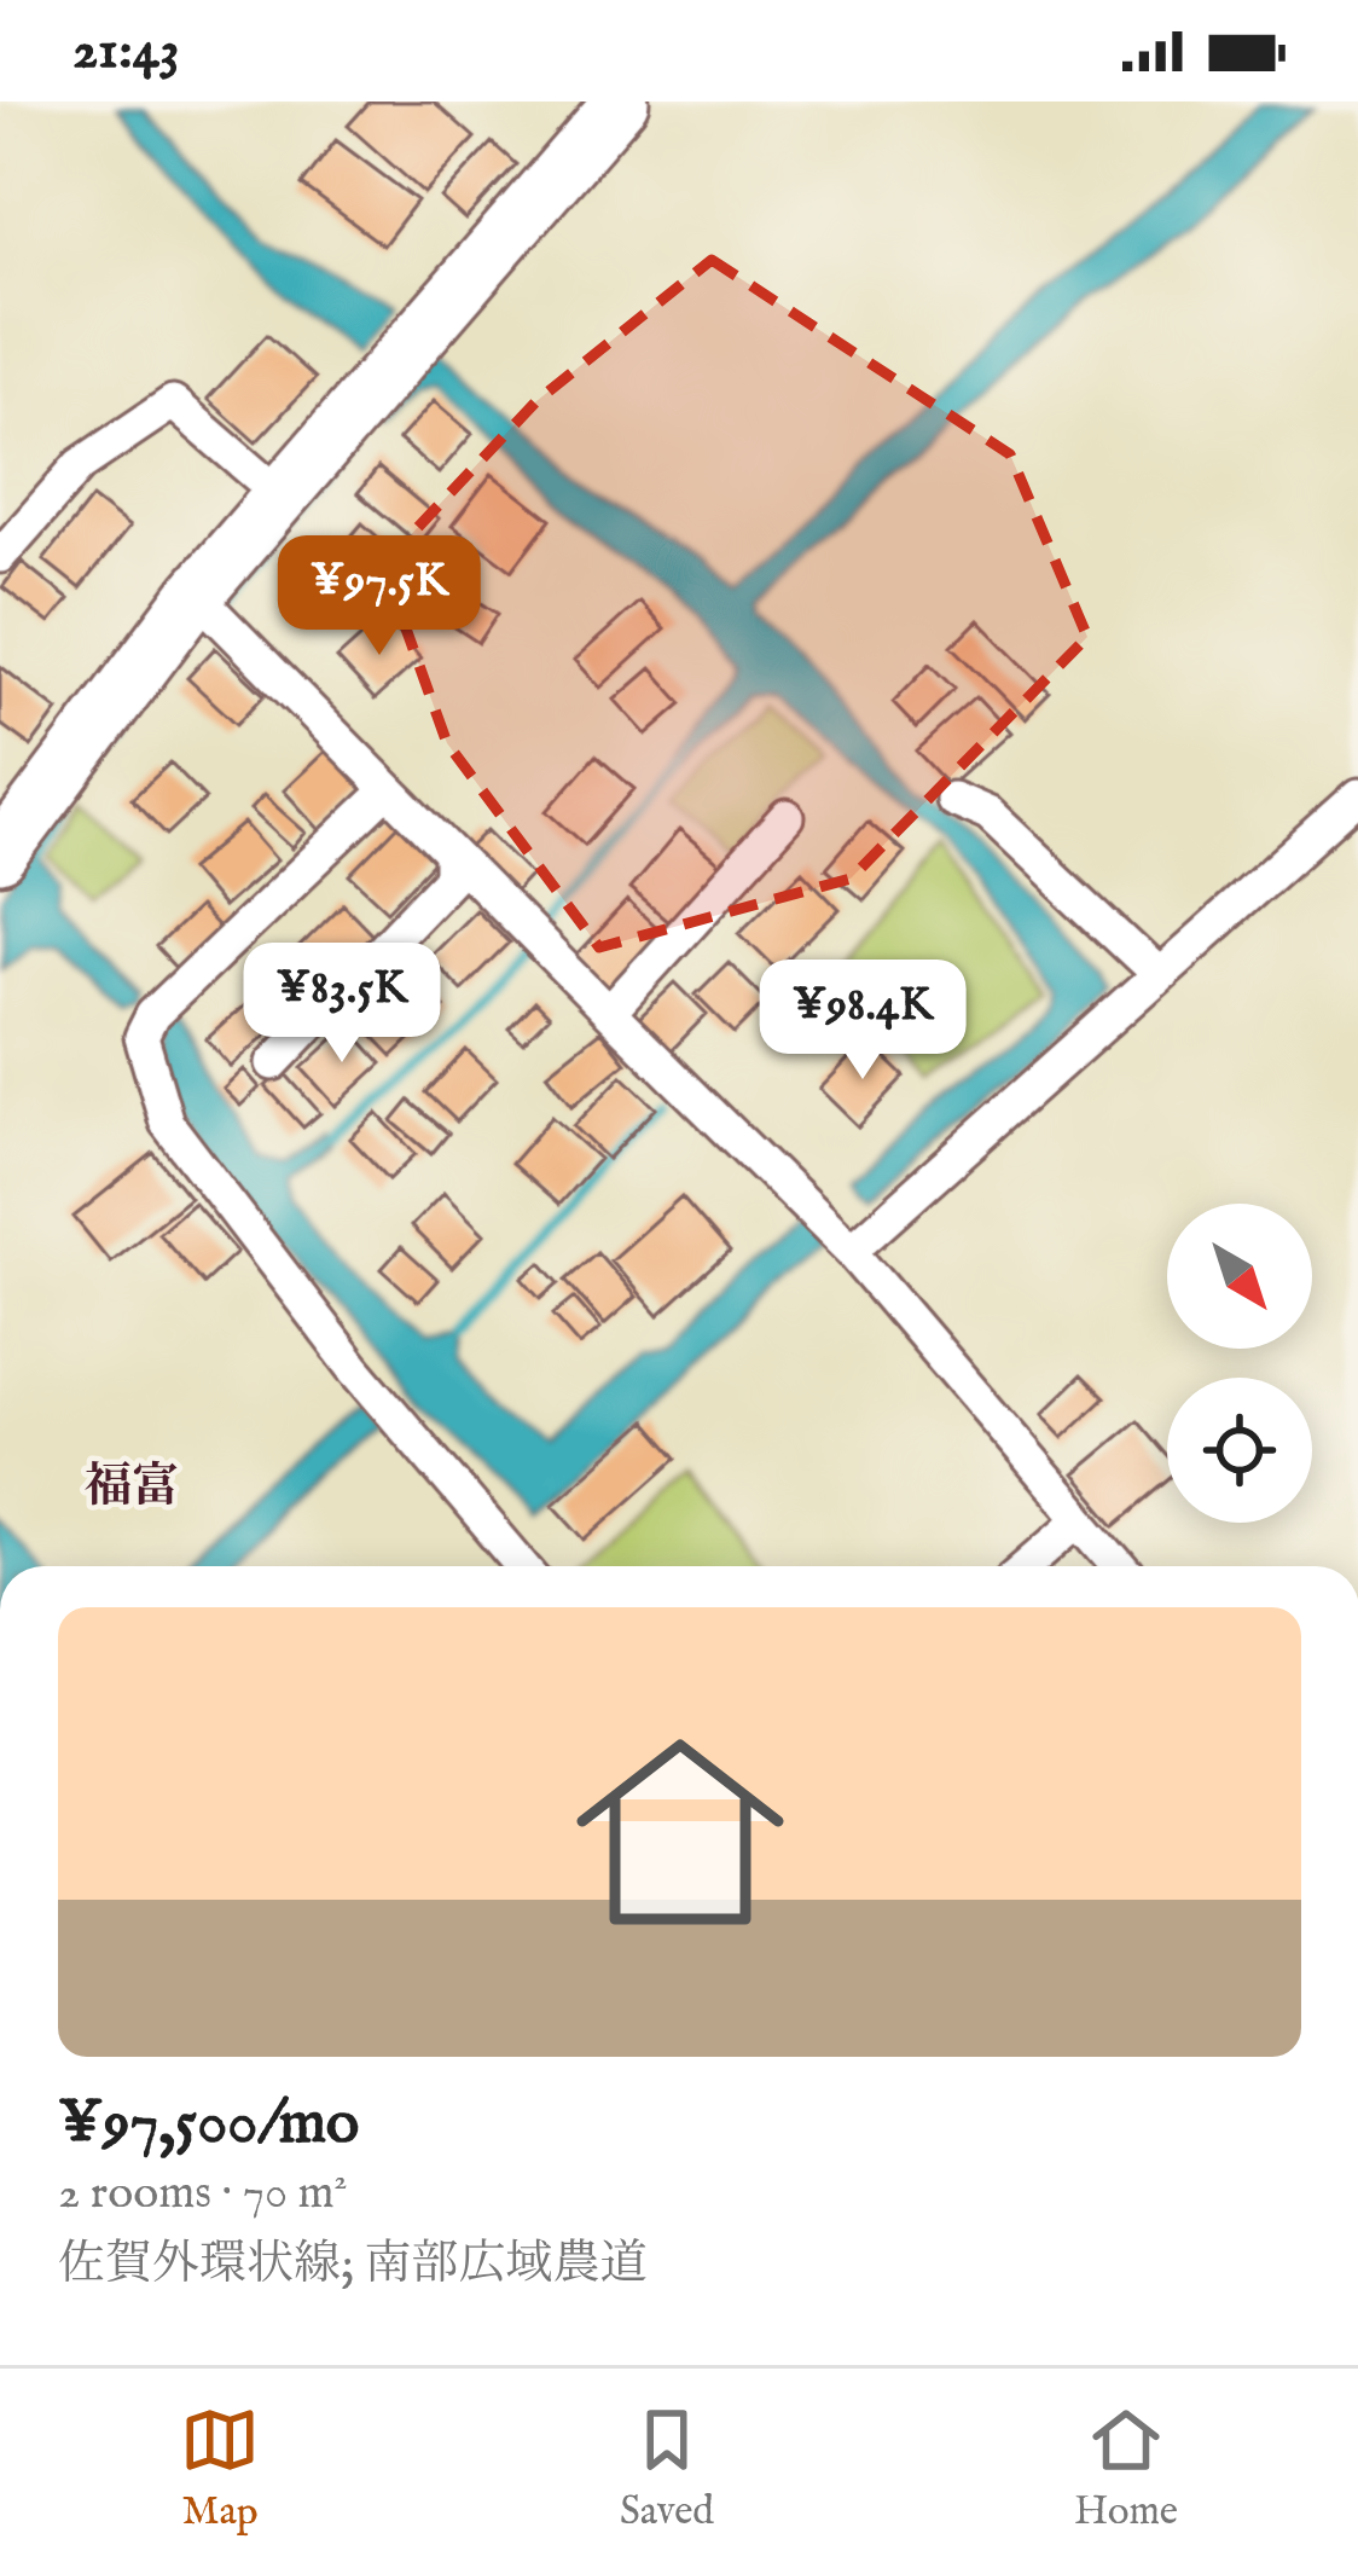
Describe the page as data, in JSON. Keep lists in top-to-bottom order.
{
  "districts": ["福富"],
  "north": "bottom right",
  "page": {
    "status": "21:43",
    "price": ["¥97.5K", "¥83.5K", "¥98.4K"],
    "list": [
      {
        "name": "¥97,500/mo",
        "note": "2 rooms · 70 m² · 佐賀外環状線; 南部広域農道"
      }
    ],
    "tabs": ["Map", "Saved", "Home"]
  }
}
